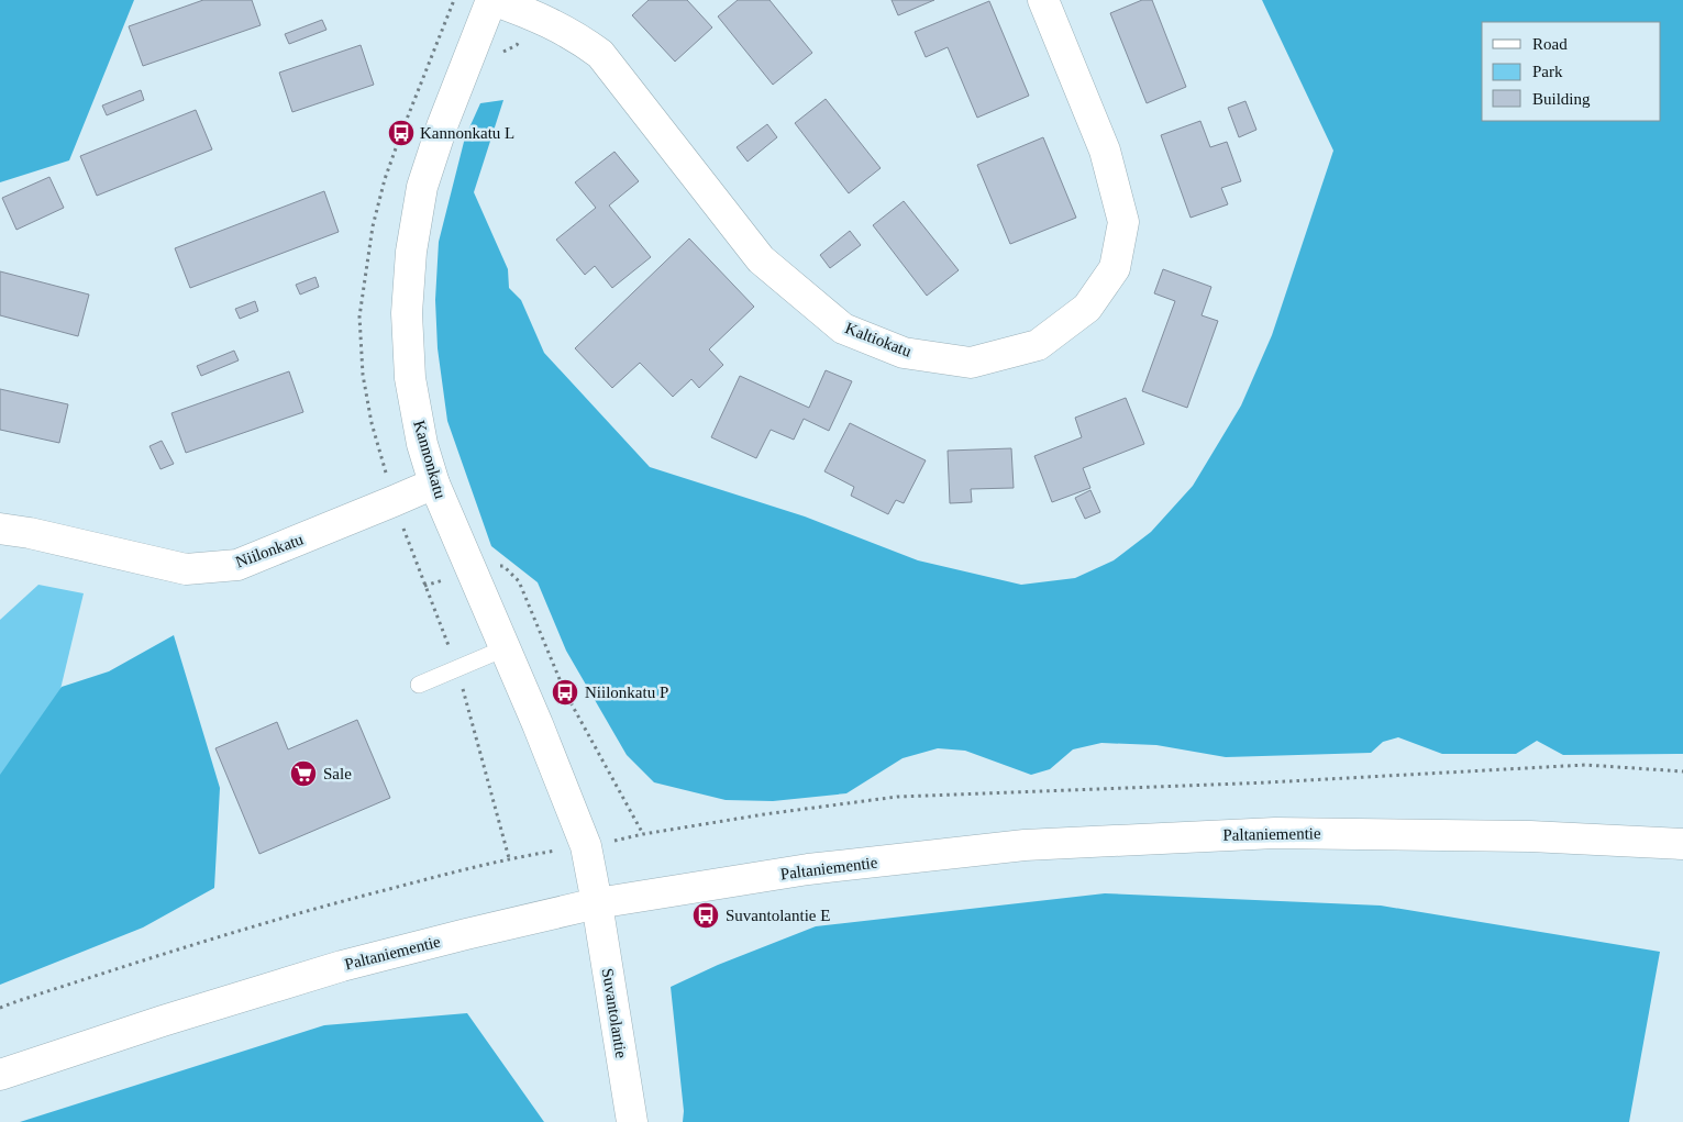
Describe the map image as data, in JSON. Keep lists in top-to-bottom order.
{
  "streets": {
    "street": [
      "Kaltiokatu",
      "Kannonkatu",
      "Niilonkatu",
      "Paltaniementie",
      "Suvantolantie"
    ]
  },
  "crossings": [
    ["Kaltiokatu", "Kannonkatu"],
    ["Kannonkatu", "Niilonkatu"],
    ["Kannonkatu", "Paltaniementie"],
    ["Kannonkatu", "Suvantolantie"],
    ["Paltaniementie", "Suvantolantie"]
  ],
  "places": {
    "bus stop": ["Kannonkatu L", "Niilonkatu P", "Suvantolantie E"],
    "supermarket": ["Sale"]
  },
  "legend": ["Road", "Park", "Building"]
}
